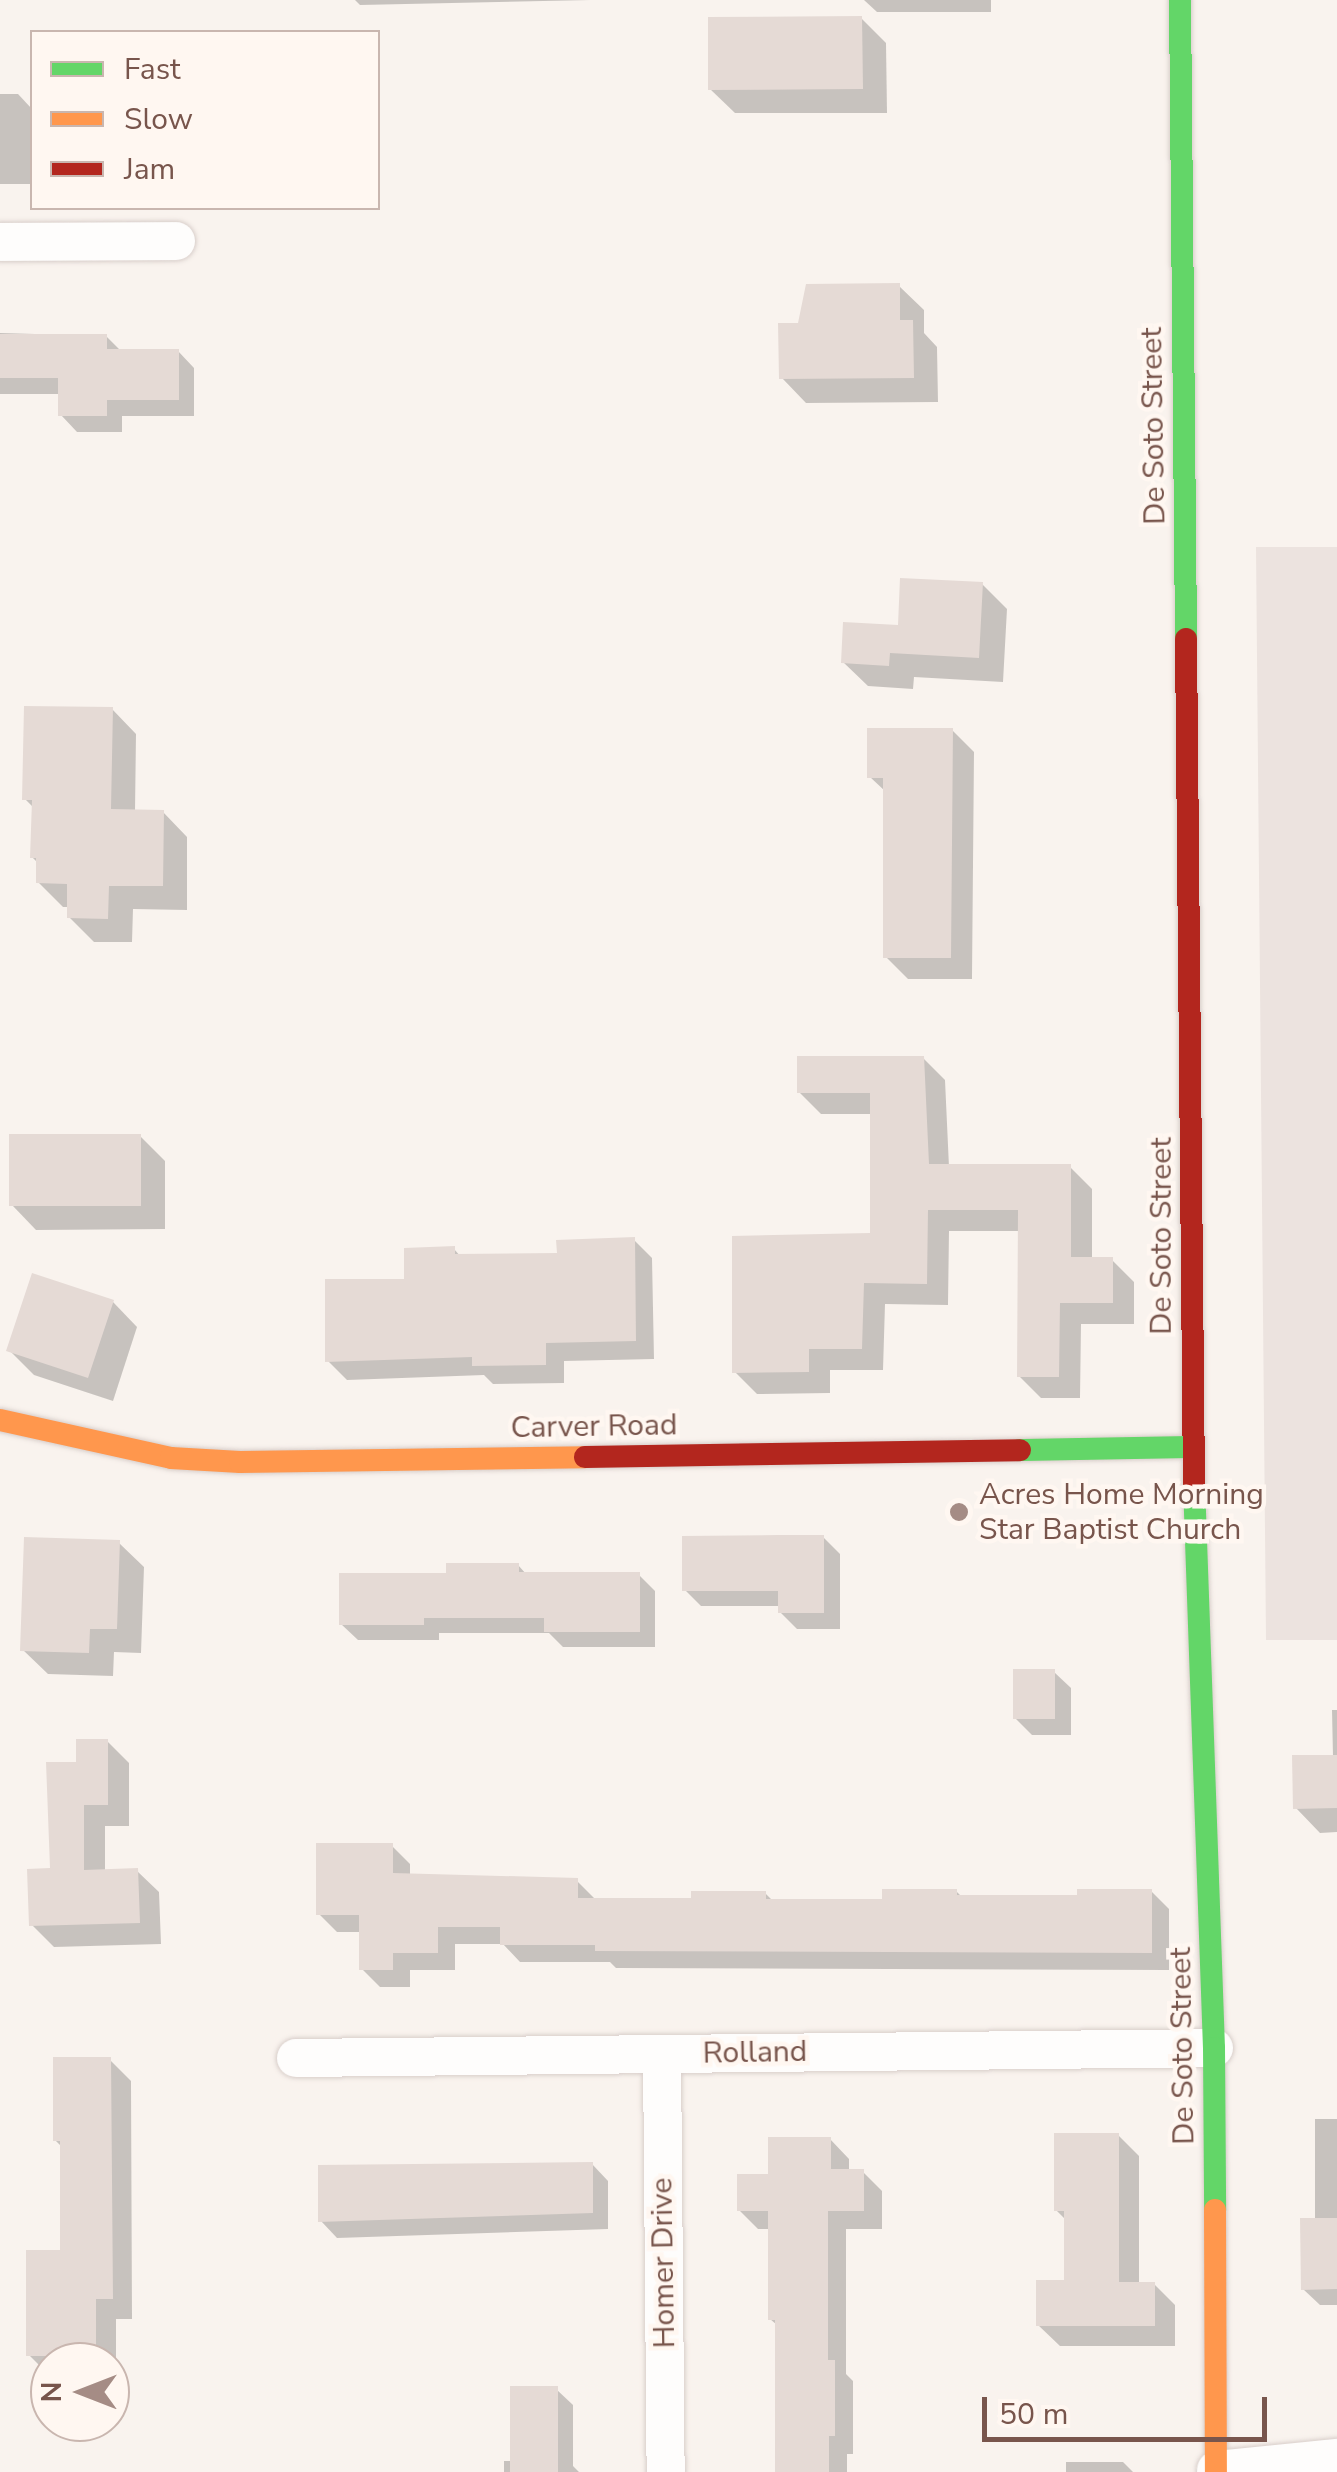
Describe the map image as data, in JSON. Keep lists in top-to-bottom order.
{
  "streets": {
    "street": [
      "De Soto Street",
      "Carver Road",
      "Rolland",
      "Homer Drive"
    ]
  },
  "crossings": [
    ["De Soto Street", "Carver Road"],
    ["De Soto Street", "Rolland"],
    ["Rolland", "Homer Drive"]
  ],
  "places": ["Acres Home Morning Star Baptist Church"],
  "legend": ["Fast", "Slow", "Jam"],
  "scale_bar": "50 m",
  "north": "left"
}
